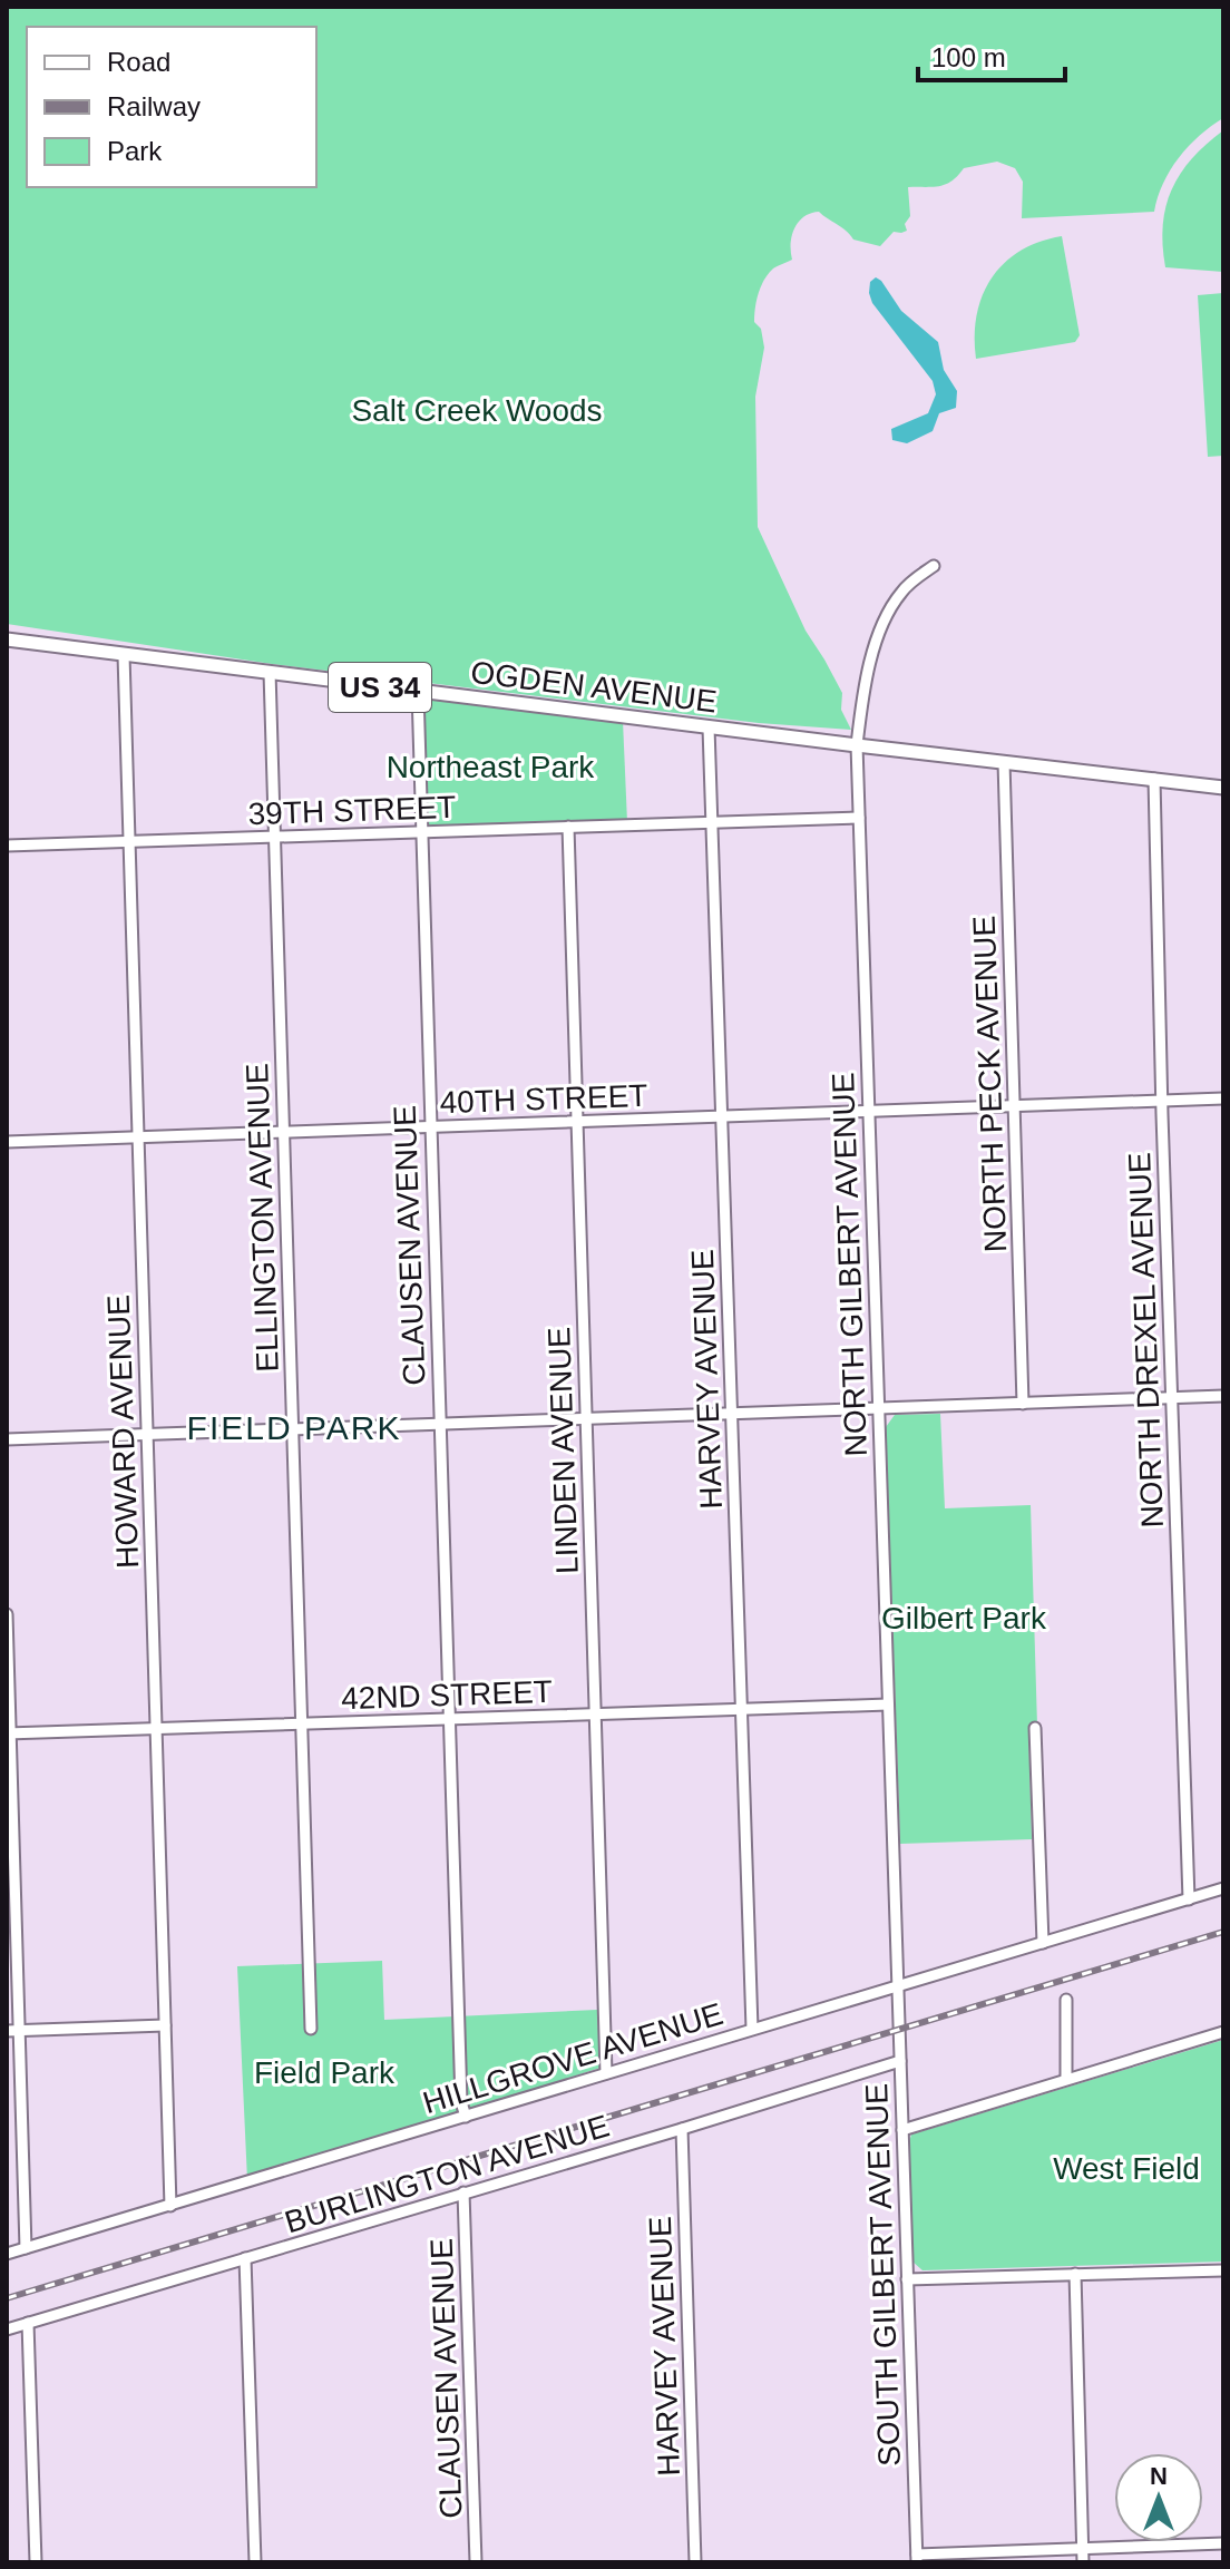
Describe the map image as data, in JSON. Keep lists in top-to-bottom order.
{
  "streets": {
    "main road": ["OGDEN AVENUE", "US 34"],
    "street": [
      "39TH STREET",
      "NORTH PECK AVENUE",
      "40TH STREET",
      "ELLINGTON AVENUE",
      "CLAUSEN AVENUE",
      "NORTH GILBERT AVENUE",
      "NORTH DREXEL AVENUE",
      "HARVEY AVENUE",
      "HOWARD AVENUE",
      "LINDEN AVENUE",
      "42ND STREET",
      "HILLGROVE AVENUE",
      "BURLINGTON AVENUE",
      "SOUTH GILBERT AVENUE"
    ]
  },
  "crossings": [
    ["OGDEN AVENUE", "US 34"],
    ["OGDEN AVENUE", "ELLINGTON AVENUE"],
    ["OGDEN AVENUE", "CLAUSEN AVENUE"],
    ["OGDEN AVENUE", "NORTH GILBERT AVENUE"],
    ["OGDEN AVENUE", "HARVEY AVENUE"],
    ["OGDEN AVENUE", "HOWARD AVENUE"],
    ["US 34", "NORTH PECK AVENUE"],
    ["US 34", "NORTH GILBERT AVENUE"],
    ["US 34", "NORTH DREXEL AVENUE"],
    ["39TH STREET", "ELLINGTON AVENUE"],
    ["39TH STREET", "CLAUSEN AVENUE"],
    ["39TH STREET", "NORTH GILBERT AVENUE"],
    ["39TH STREET", "HARVEY AVENUE"],
    ["39TH STREET", "HOWARD AVENUE"],
    ["39TH STREET", "LINDEN AVENUE"],
    ["NORTH PECK AVENUE", "40TH STREET"],
    ["40TH STREET", "ELLINGTON AVENUE"],
    ["40TH STREET", "CLAUSEN AVENUE"],
    ["40TH STREET", "NORTH GILBERT AVENUE"],
    ["40TH STREET", "NORTH DREXEL AVENUE"],
    ["40TH STREET", "HARVEY AVENUE"],
    ["40TH STREET", "HOWARD AVENUE"],
    ["40TH STREET", "LINDEN AVENUE"],
    ["ELLINGTON AVENUE", "42ND STREET"],
    ["CLAUSEN AVENUE", "42ND STREET"],
    ["CLAUSEN AVENUE", "HILLGROVE AVENUE"],
    ["CLAUSEN AVENUE", "BURLINGTON AVENUE"],
    ["NORTH GILBERT AVENUE", "42ND STREET"],
    ["NORTH GILBERT AVENUE", "HILLGROVE AVENUE"],
    ["NORTH GILBERT AVENUE", "SOUTH GILBERT AVENUE"],
    ["NORTH DREXEL AVENUE", "HILLGROVE AVENUE"],
    ["HARVEY AVENUE", "42ND STREET"],
    ["HARVEY AVENUE", "HILLGROVE AVENUE"],
    ["HARVEY AVENUE", "BURLINGTON AVENUE"],
    ["HOWARD AVENUE", "42ND STREET"],
    ["HOWARD AVENUE", "HILLGROVE AVENUE"],
    ["LINDEN AVENUE", "42ND STREET"],
    ["LINDEN AVENUE", "HILLGROVE AVENUE"],
    ["HILLGROVE AVENUE", "SOUTH GILBERT AVENUE"],
    ["BURLINGTON AVENUE", "SOUTH GILBERT AVENUE"]
  ],
  "districts": ["FIELD PARK"],
  "parks": [
    "Salt Creek Woods",
    "Northeast Park",
    "Gilbert Park",
    "Field Park",
    "West Field"
  ],
  "legend": ["Road", "Railway", "Park"],
  "scale_bar": "100 m",
  "north": "top"
}
